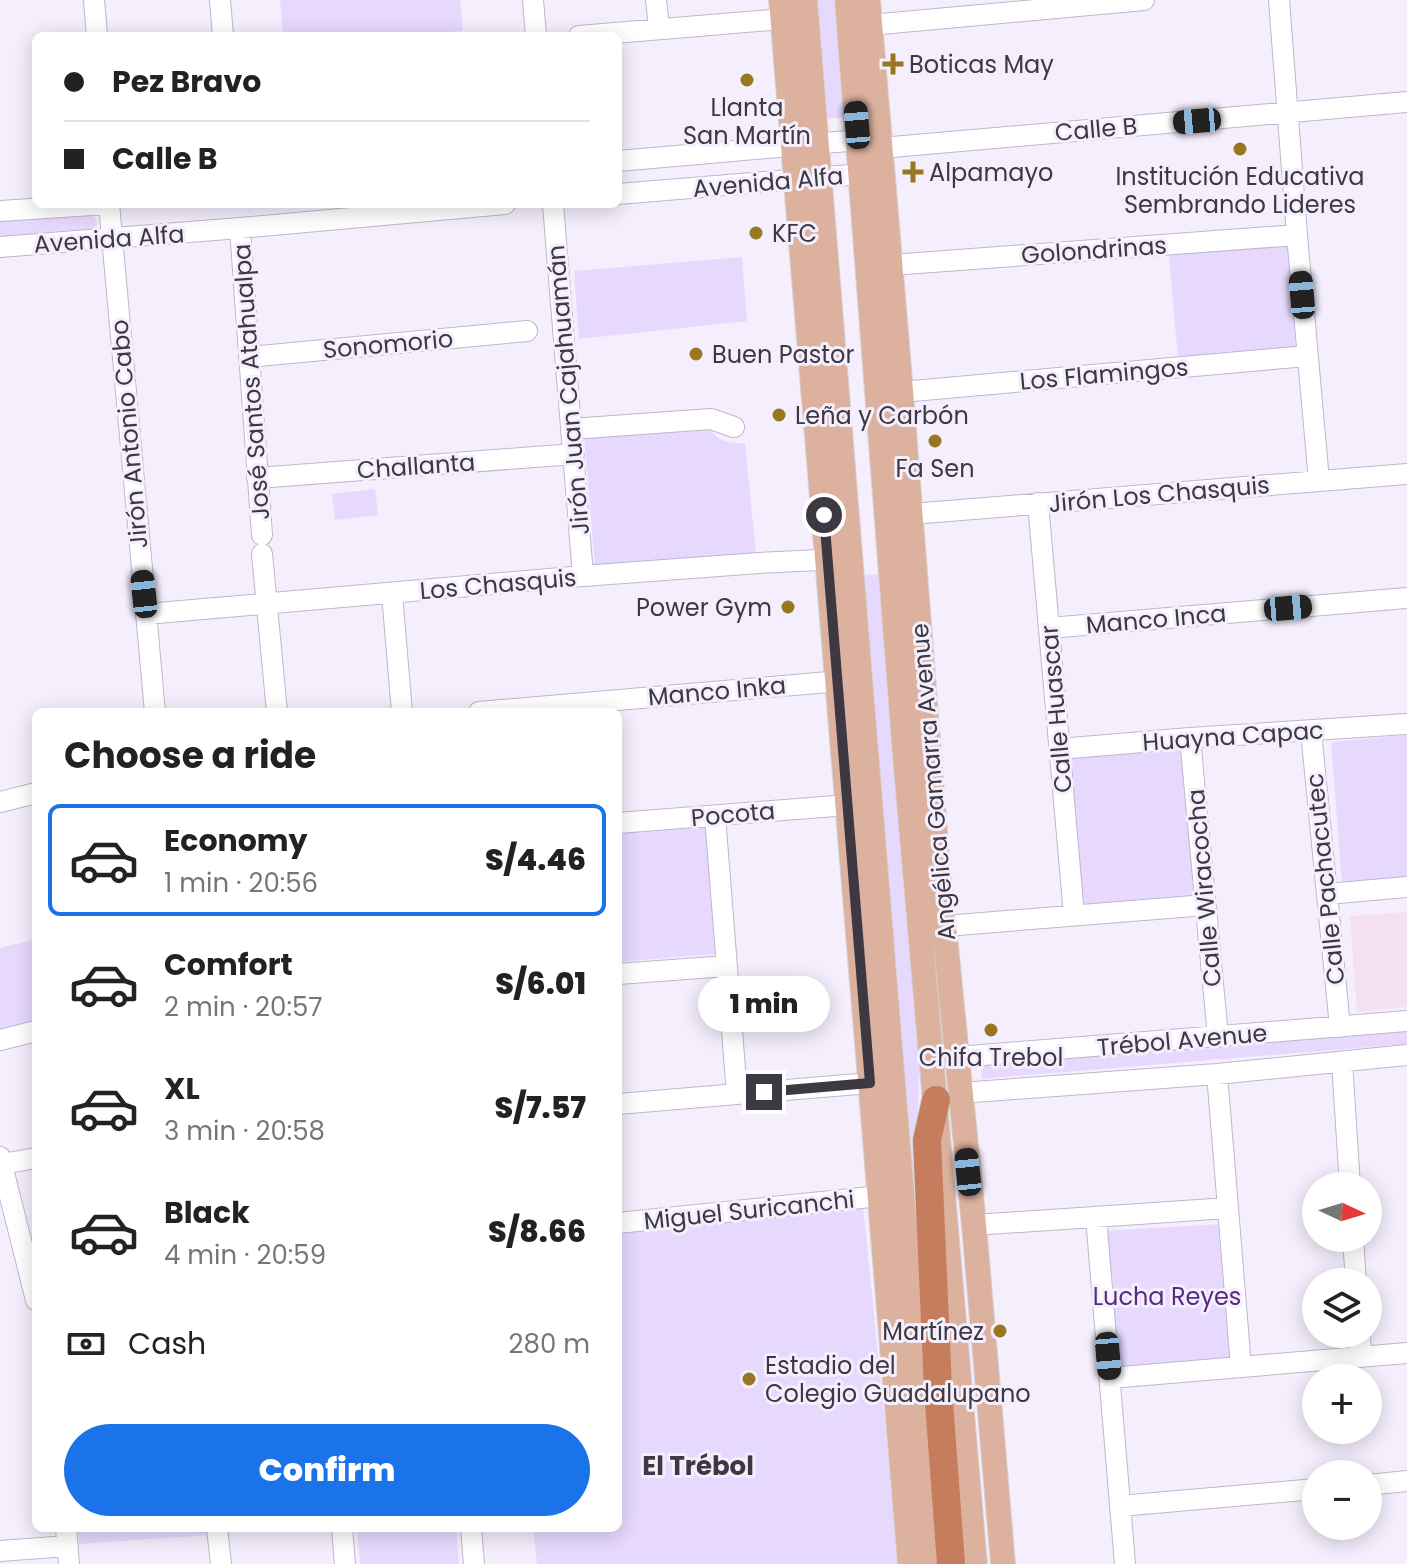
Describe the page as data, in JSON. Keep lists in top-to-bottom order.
{
  "streets": {
    "main road": ["Angélica Gamarra Avenue"],
    "street": [
      "Calle B",
      "Avenida Alfa",
      "Golondrinas",
      "Sonomorio",
      "Los Flamingos",
      "José Santos Atahualpa",
      "Jirón Juan Cajahuamán",
      "Jirón Antonio Cabo",
      "Challanta",
      "Jirón Los Chasquis",
      "Los Chasquis",
      "Manco Inca",
      "Manco Inka",
      "Calle Huascar",
      "Huayna Capac",
      "Pocota",
      "Calle Pachacutec",
      "Calle Wiracocha",
      "Trébol Avenue",
      "Miguel Suricanchi"
    ]
  },
  "crossings": [
    ["Calle B", "Avenida Alfa"],
    ["Calle B", "Angélica Gamarra Avenue"],
    ["Avenida Alfa", "José Santos Atahualpa"],
    ["Avenida Alfa", "Jirón Antonio Cabo"],
    ["Avenida Alfa", "Angélica Gamarra Avenue"],
    ["Golondrinas", "Angélica Gamarra Avenue"],
    ["Sonomorio", "José Santos Atahualpa"],
    ["Los Flamingos", "Angélica Gamarra Avenue"],
    ["José Santos Atahualpa", "Challanta"],
    ["José Santos Atahualpa", "Los Chasquis"],
    ["Jirón Juan Cajahuamán", "Challanta"],
    ["Jirón Juan Cajahuamán", "Los Chasquis"],
    ["Jirón Antonio Cabo", "Los Chasquis"],
    ["Jirón Los Chasquis", "Calle Huascar"],
    ["Jirón Los Chasquis", "Angélica Gamarra Avenue"],
    ["Manco Inca", "Calle Huascar"],
    ["Calle Huascar", "Huayna Capac"],
    ["Huayna Capac", "Calle Pachacutec"],
    ["Huayna Capac", "Calle Wiracocha"],
    ["Angélica Gamarra Avenue", "Trébol Avenue"],
    ["Calle Pachacutec", "Trébol Avenue"],
    ["Calle Wiracocha", "Trébol Avenue"]
  ],
  "districts": ["El Trébol"],
  "parks": ["Lucha Reyes"],
  "places": {
    "health": ["Boticas May", "Alpamayo"],
    "other": [
      "Llanta San Martín",
      "Institución Educativa Sembrando Lideres",
      "KFC",
      "Buen Pastor",
      "Leña y Carbón",
      "Fa Sen",
      "Power Gym",
      "Chifa Trebol",
      "Martínez",
      "Estadio del Colegio Guadalupano"
    ]
  },
  "north": "right",
  "page": {
    "banner": ["Pez Bravo", "Calle B"],
    "heading": "Choose a ride",
    "list": [
      {
        "name": "Economy",
        "note": "1 min · 20:56",
        "value": "S/4.46"
      },
      {
        "name": "Comfort",
        "note": "2 min · 20:57",
        "value": "S/6.01"
      },
      {
        "name": "XL",
        "note": "3 min · 20:58",
        "value": "S/7.57"
      },
      {
        "name": "Black",
        "note": "4 min · 20:59",
        "value": "S/8.66"
      }
    ],
    "bubble": "1 min",
    "map_buttons": ["+", "−"],
    "pay": ["Cash", "280 m"],
    "buttons": "Confirm"
  }
}
